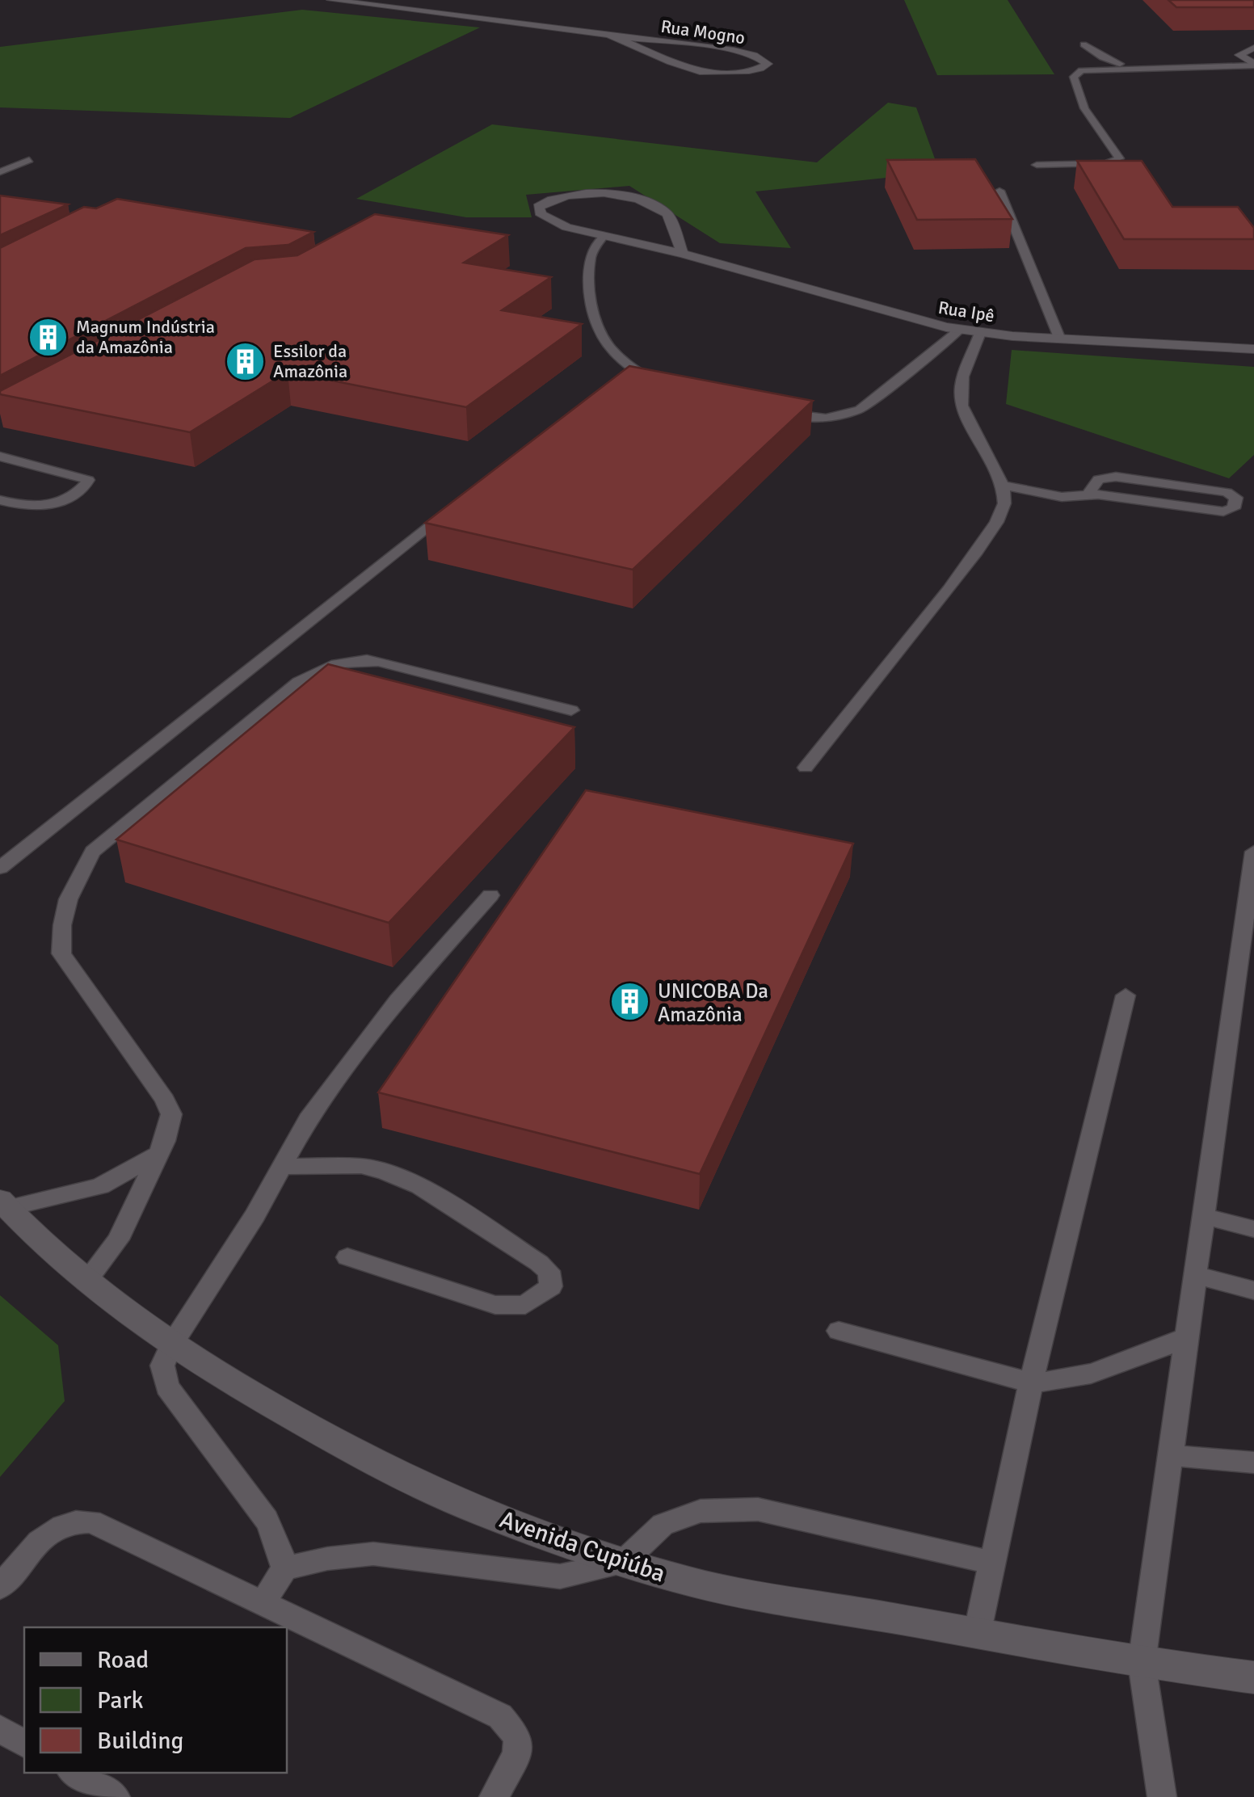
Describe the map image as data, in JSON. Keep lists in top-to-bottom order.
{
  "streets": {
    "street": ["Rua Mogno", "Rua Ipê", "Avenida Cupiúba"]
  },
  "places": {
    "building": ["Magnum Indústria da Amazônia", "Essilor da Amazônia", "UNICOBA Da Amazônia"]
  },
  "legend": ["Road", "Park", "Building"]
}
